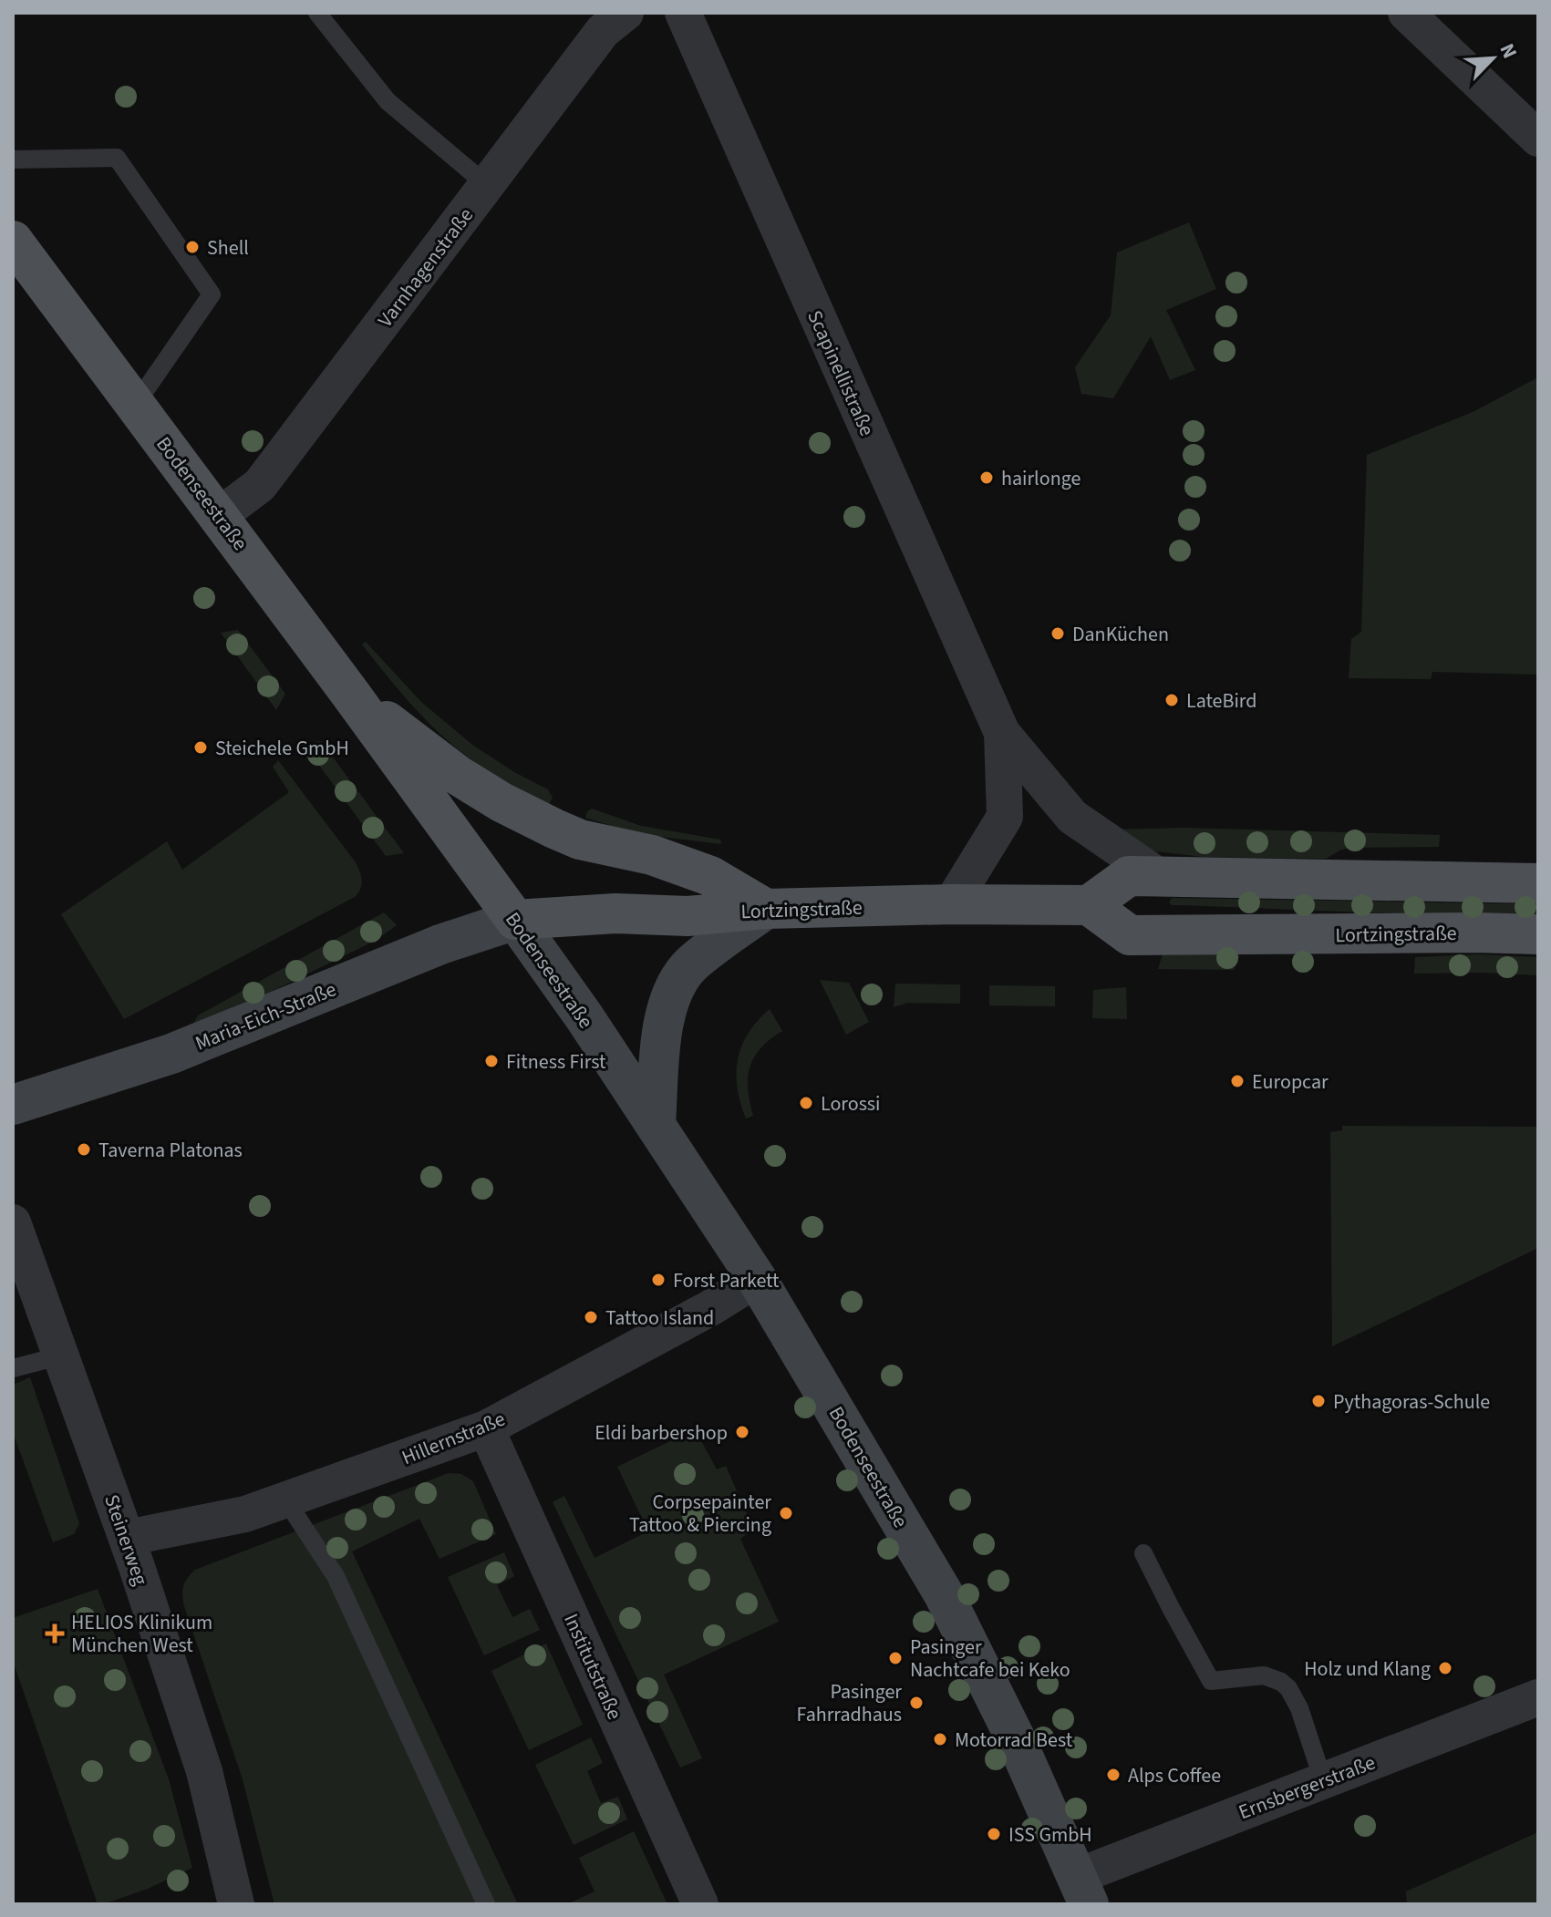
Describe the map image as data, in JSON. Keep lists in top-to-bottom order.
{
  "streets": {
    "main road": ["Bodenseestraße", "Lortzingstraße", "Maria-Eich-Straße"],
    "street": [
      "Varnhagenstraße",
      "Scapinellistraße",
      "Hillernstraße",
      "Steinerweg",
      "Institutstraße",
      "Ernsbergerstraße"
    ]
  },
  "crossings": [
    ["Varnhagenstraße", "Bodenseestraße"],
    ["Scapinellistraße", "Lortzingstraße"],
    ["Bodenseestraße", "Lortzingstraße"],
    ["Bodenseestraße", "Maria-Eich-Straße"],
    ["Bodenseestraße", "Hillernstraße"],
    ["Bodenseestraße", "Ernsbergerstraße"],
    ["Lortzingstraße", "Maria-Eich-Straße"],
    ["Hillernstraße", "Steinerweg"],
    ["Hillernstraße", "Institutstraße"]
  ],
  "places": {
    "other": [
      "Shell",
      "hairlonge",
      "DanKüchen",
      "LateBird",
      "Steichele GmbH",
      "Fitness First",
      "Europcar",
      "Lorossi",
      "Taverna Platonas",
      "Forst Parkett",
      "Tattoo Island",
      "Pythagoras-Schule",
      "Eldi barbershop",
      "Corpsepainter Tattoo & Piercing",
      "Pasinger Nachtcafe bei Keko",
      "Holz und Klang",
      "Pasinger Fahrradhaus",
      "Motorrad Best",
      "Alps Coffee",
      "ISS GmbH"
    ],
    "health": ["HELIOS Klinikum München West"]
  },
  "north": "top right"
}
